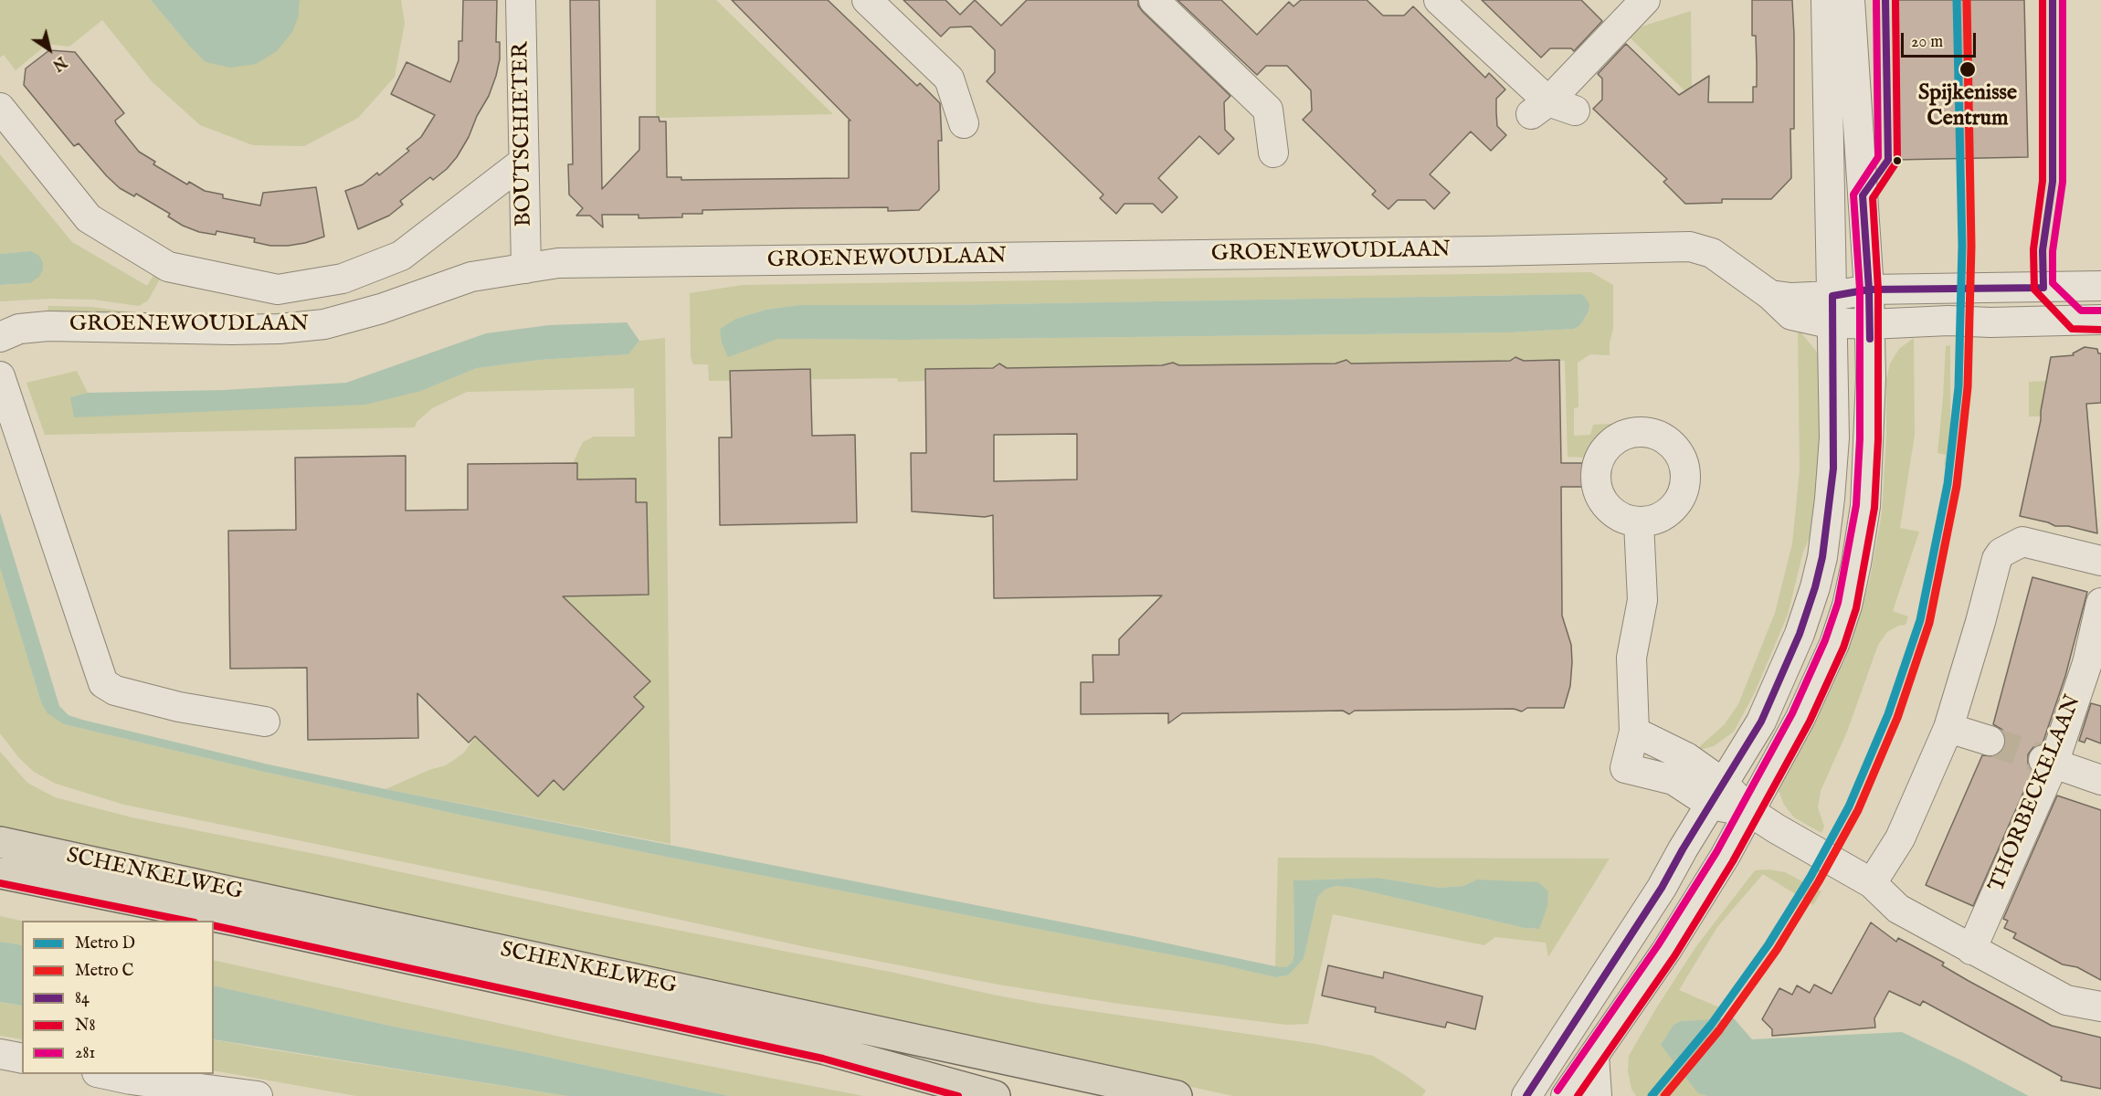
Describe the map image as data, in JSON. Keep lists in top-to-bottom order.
{
  "streets": {
    "main road": ["SCHENKELWEG"],
    "street": ["BOUTSCHIETER", "GROENEWOUDLAAN", "THORBECKELAAN"]
  },
  "crossings": [
    ["BOUTSCHIETER", "GROENEWOUDLAAN"]
  ],
  "places": ["Spijkenisse Centrum"],
  "lines": [
    "metro line D",
    "metro line C",
    "transit line 84",
    "transit line N8",
    "transit line 281"
  ],
  "legend": [
    "Metro D",
    "Metro C",
    "84",
    "N8",
    "281"
  ],
  "scale_bar": "20 m",
  "north": "bottom right"
}
